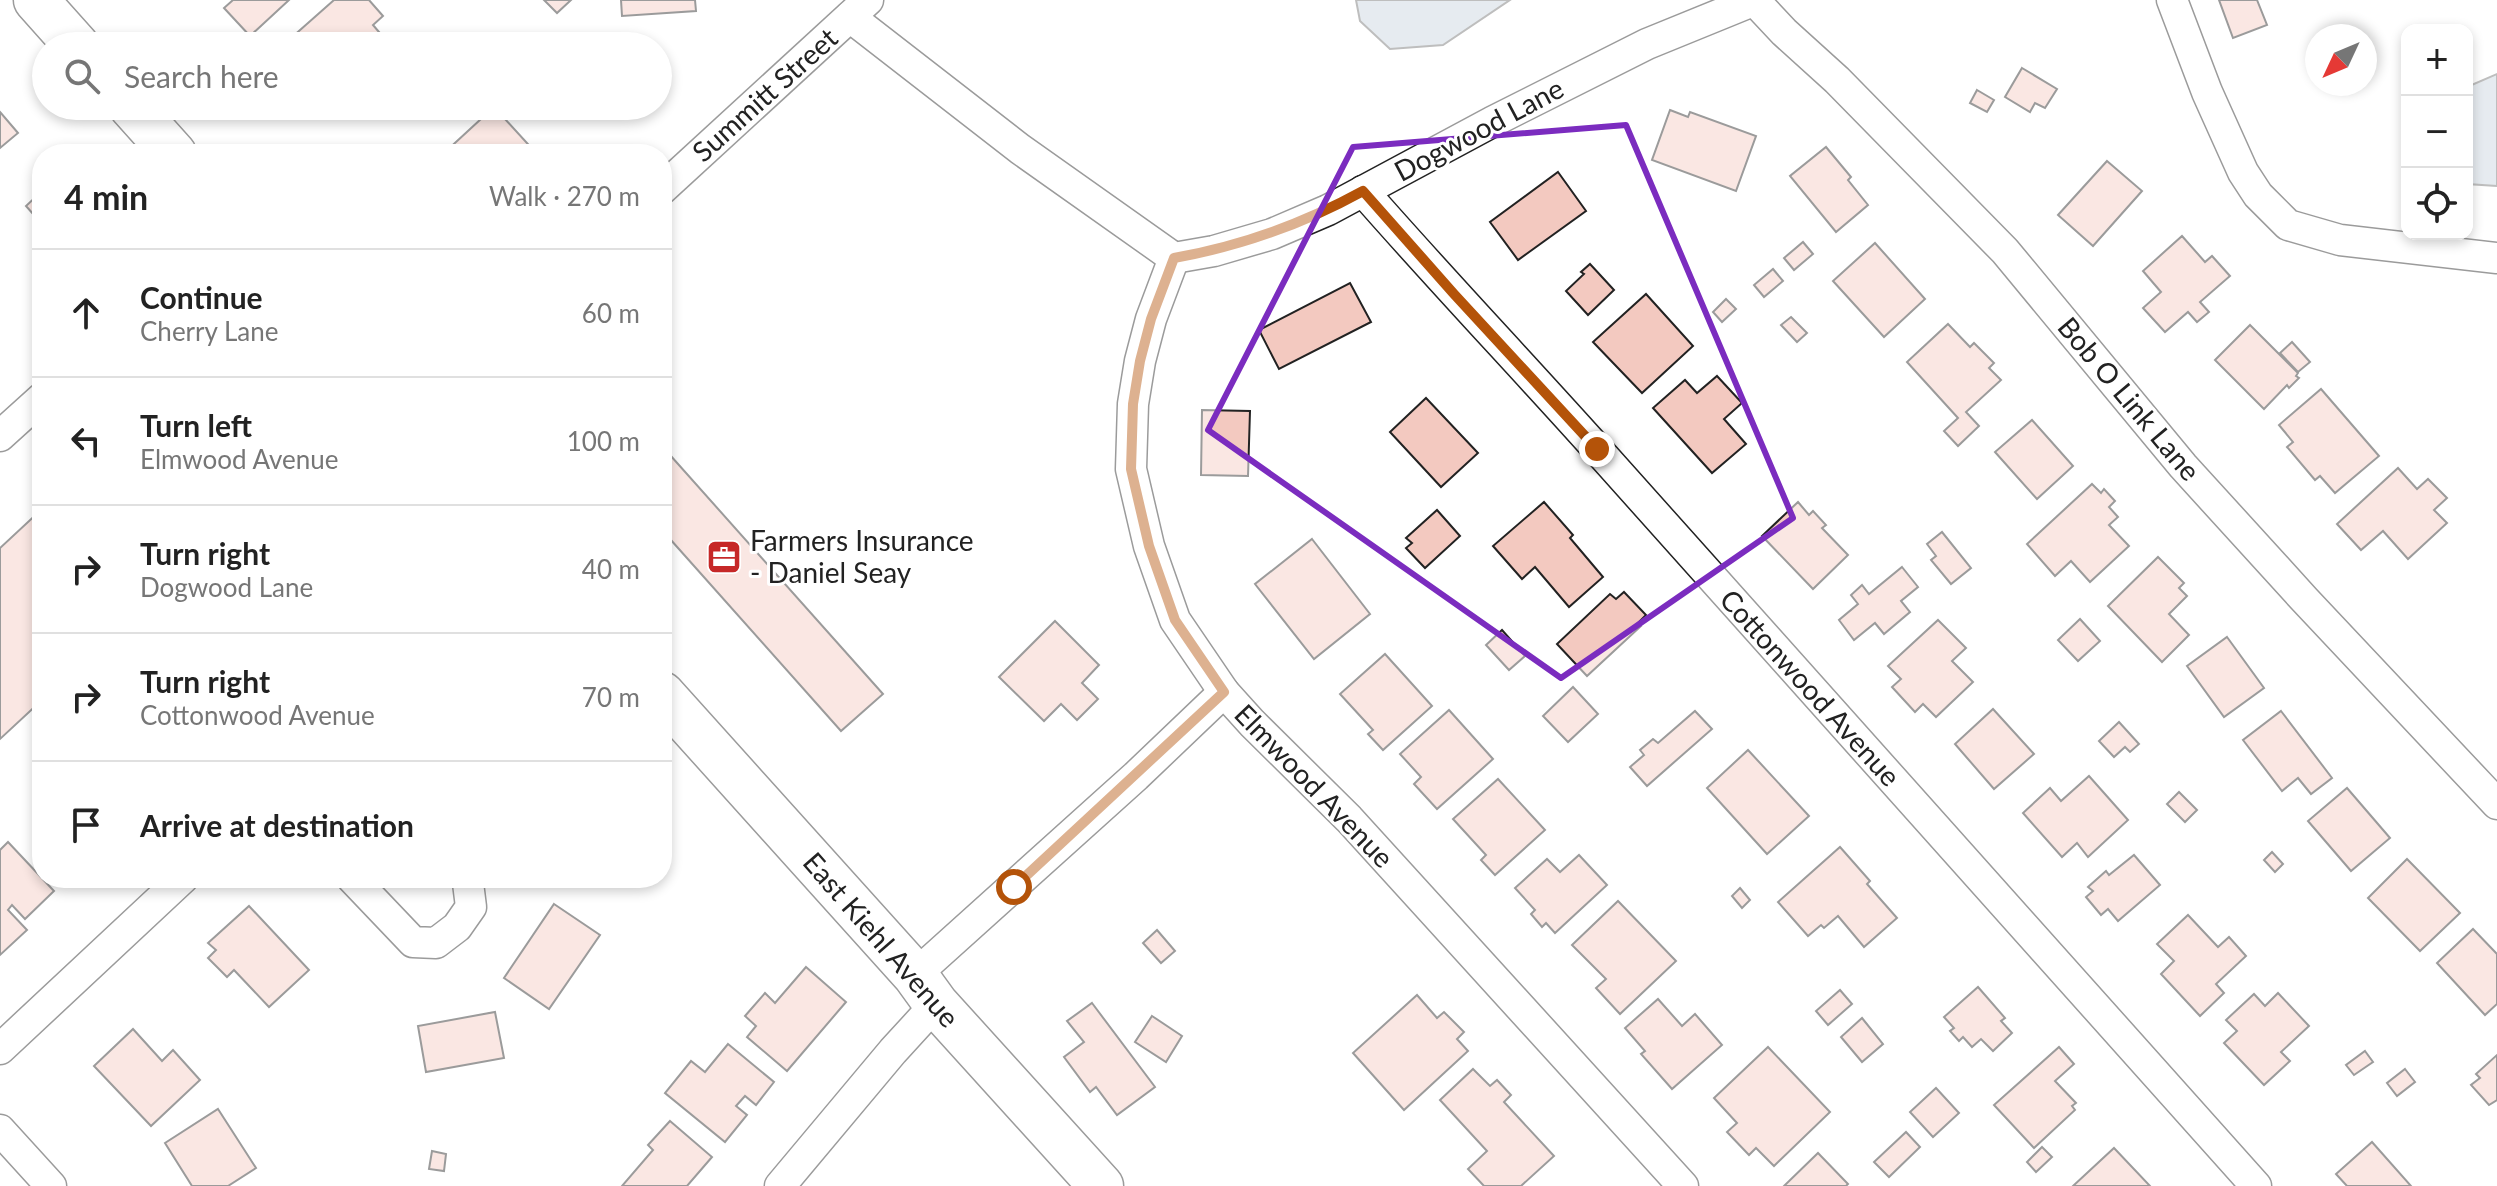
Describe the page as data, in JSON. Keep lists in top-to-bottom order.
{
  "streets": {
    "main road": ["East Kiehl Avenue"],
    "street": [
      "Summitt Street",
      "Dogwood Lane",
      "Bob O Link Lane",
      "Cottonwood Avenue",
      "Elmwood Avenue"
    ]
  },
  "crossings": [
    ["Dogwood Lane", "Bob O Link Lane"],
    ["Dogwood Lane", "Cottonwood Avenue"],
    ["Dogwood Lane", "Elmwood Avenue"]
  ],
  "places": {
    "office": ["Farmers Insurance - Daniel Seay"]
  },
  "north": "bottom left",
  "page": {
    "map_buttons": ["+", "−"],
    "search": "Search here",
    "heading": ["4 min", "Walk · 270 m"],
    "list": [
      ["Continue", "Cherry Lane", "60 m"],
      ["Turn left", "Elmwood Avenue", "100 m"],
      ["Turn right", "Dogwood Lane", "40 m"],
      ["Turn right", "Cottonwood Avenue", "70 m"],
      "Arrive at destination"
    ]
  }
}
